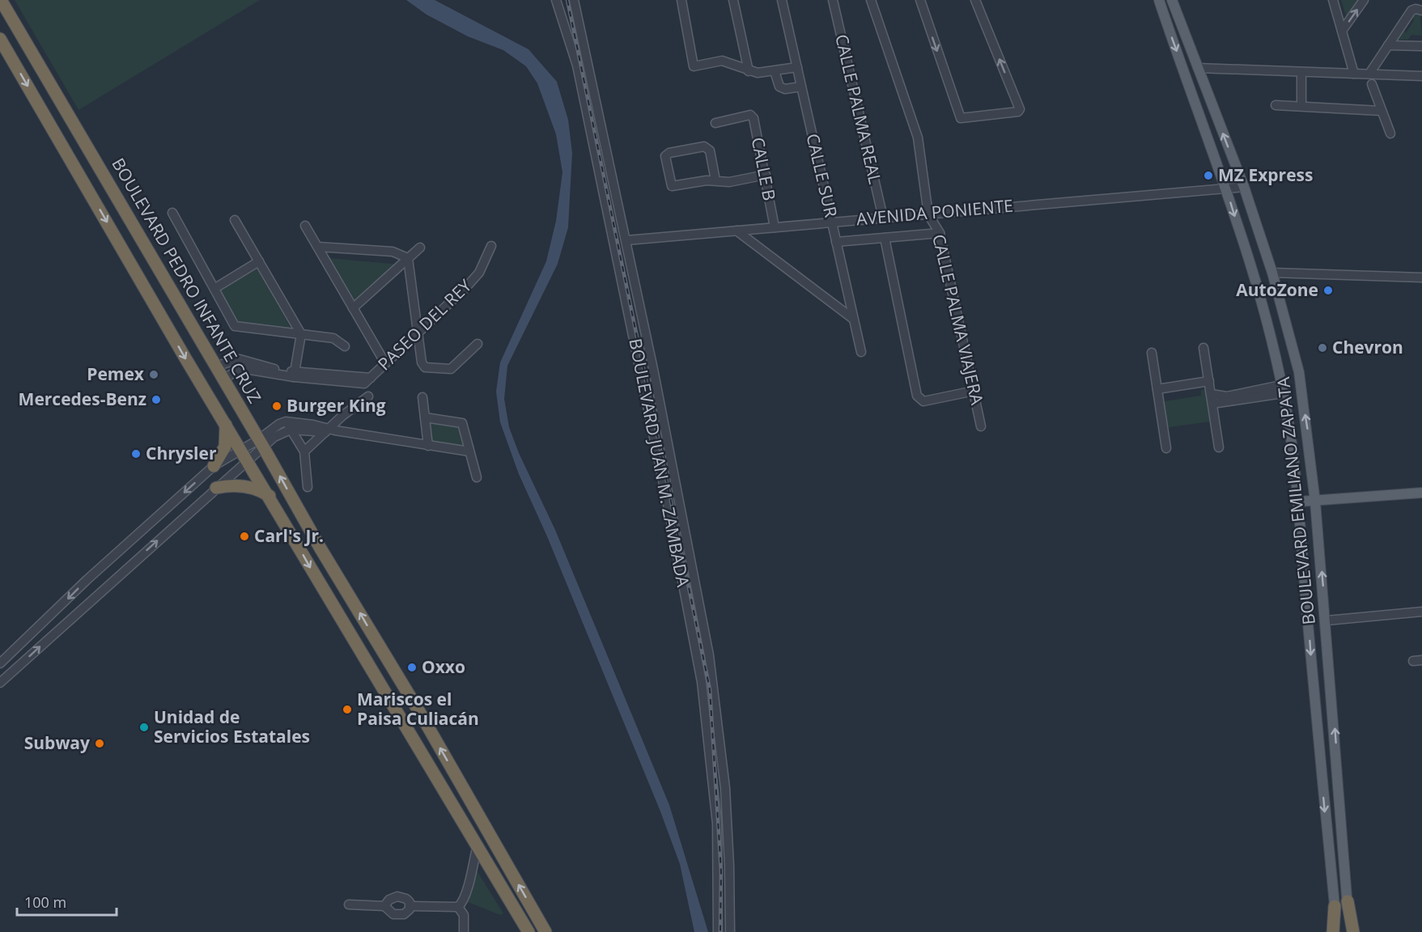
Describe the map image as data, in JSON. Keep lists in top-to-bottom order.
{
  "streets": {
    "highway": ["BOULEVARD PEDRO INFANTE CRUZ"],
    "main road": ["BOULEVARD EMILIANO ZAPATA"],
    "street": [
      "CALLE PALMA REAL",
      "CALLE B",
      "CALLE SUR",
      "AVENIDA PONIENTE",
      "CALLE PALMA VIAJERA",
      "PASEO DEL REY",
      "BOULEVARD JUAN M. ZAMBADA"
    ]
  },
  "crossings": [
    ["CALLE PALMA REAL", "AVENIDA PONIENTE"],
    ["CALLE B", "AVENIDA PONIENTE"],
    ["CALLE SUR", "AVENIDA PONIENTE"],
    ["AVENIDA PONIENTE", "CALLE PALMA VIAJERA"],
    ["AVENIDA PONIENTE", "BOULEVARD JUAN M. ZAMBADA"],
    ["AVENIDA PONIENTE", "BOULEVARD EMILIANO ZAPATA"],
    ["BOULEVARD PEDRO INFANTE CRUZ", "PASEO DEL REY"]
  ],
  "places": [
    "MZ Express",
    "AutoZone",
    "Chevron",
    "Pemex",
    "Mercedes-Benz",
    "Burger King",
    "Chrysler",
    "Carl's Jr.",
    "Oxxo",
    "Mariscos el Paisa Culiacán",
    "Unidad de Servicios Estatales",
    "Subway"
  ],
  "scale_bar": "100 m"
}
